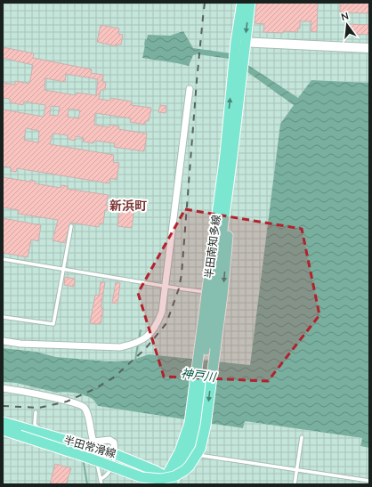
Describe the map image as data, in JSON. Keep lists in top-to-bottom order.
{
  "streets": {
    "main road": ["半田南知多線", "半田常滑線"]
  },
  "crossings": [
    ["半田南知多線", "半田常滑線"]
  ],
  "districts": ["新浜町"],
  "water": ["神戸川"],
  "north": "top"
}
